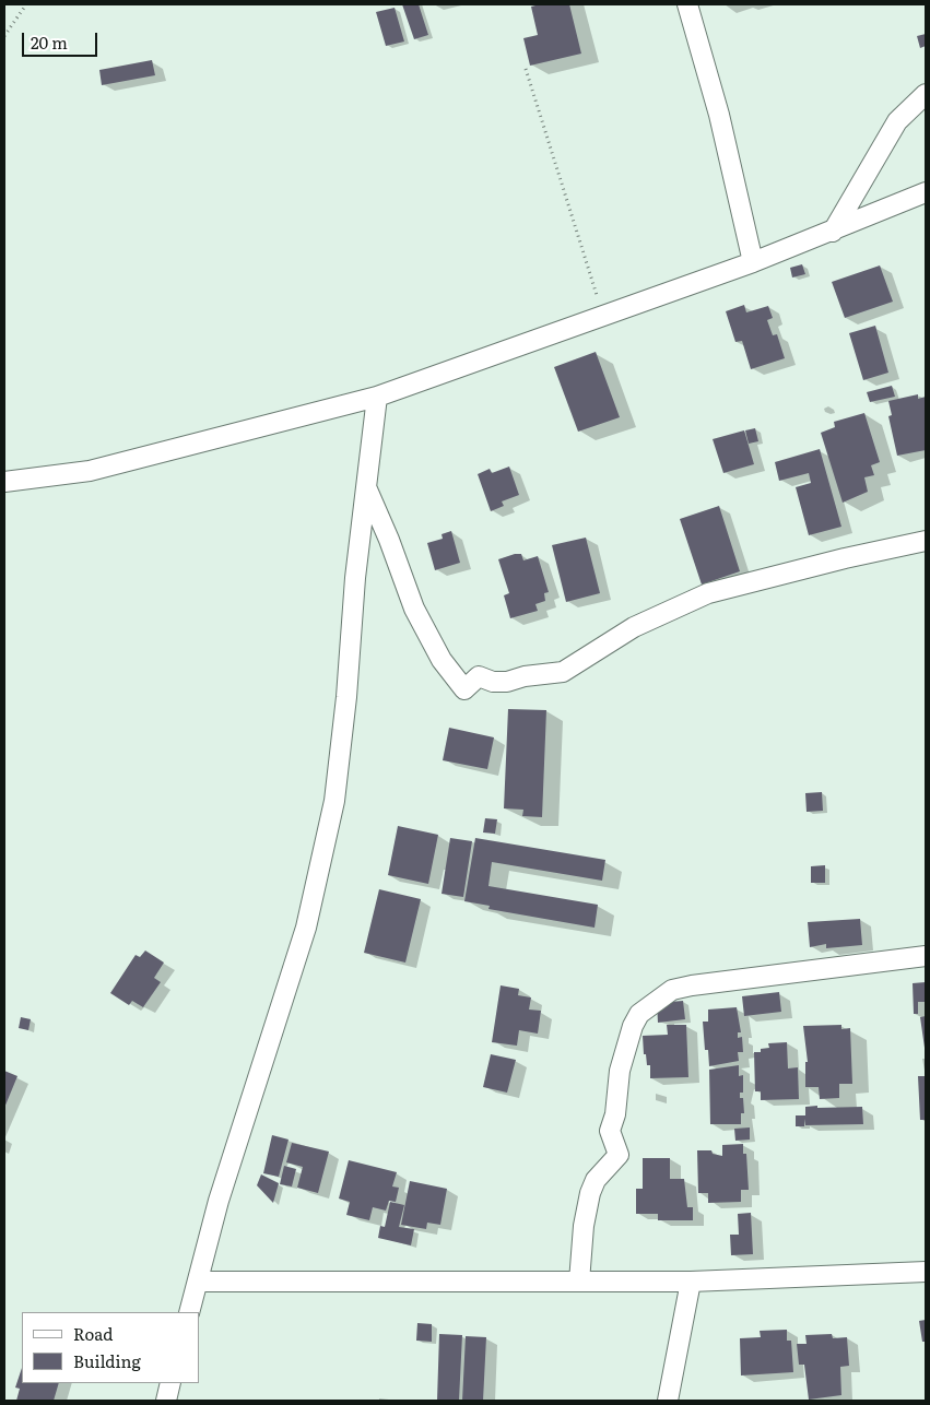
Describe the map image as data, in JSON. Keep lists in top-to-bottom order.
{
  "legend": ["Road", "Building"],
  "scale_bar": "20 m"
}
